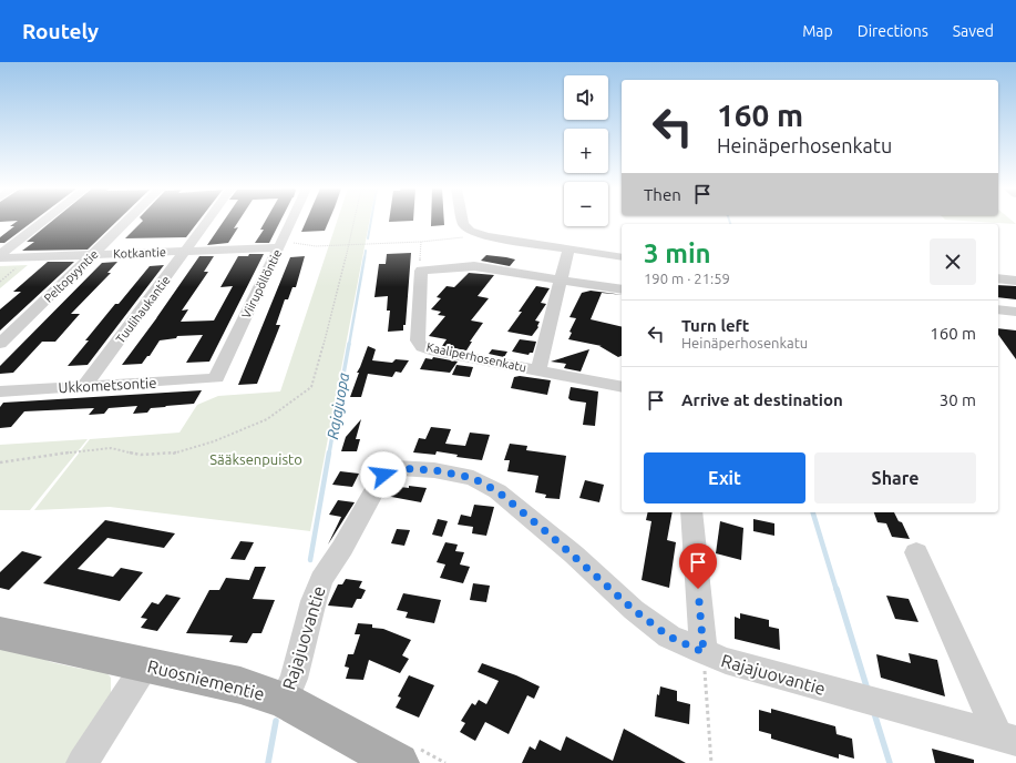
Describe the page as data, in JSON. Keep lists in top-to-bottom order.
{
  "streets": {
    "main road": ["Ruosniementie"],
    "street": [
      "Kotkantie",
      "Peltopyyntie",
      "Viirupöllöntie",
      "Tuulihaukantie",
      "Kaaliperhosenkatu",
      "Ukkometsontie",
      "Rajajuovantie"
    ]
  },
  "crossings": [
    ["Kotkantie", "Peltopyyntie"],
    ["Kotkantie", "Viirupöllöntie"],
    ["Kotkantie", "Tuulihaukantie"],
    ["Viirupöllöntie", "Ukkometsontie"],
    ["Tuulihaukantie", "Ukkometsontie"],
    ["Rajajuovantie", "Ruosniementie"]
  ],
  "water": ["Rajajuopa"],
  "parks": ["Sääksenpuisto"],
  "page": {
    "header": "Routely",
    "nav": ["Map", "Directions", "Saved"],
    "map_buttons": ["+", "−"],
    "turn": ["160 m", "Heinäperhosenkatu"],
    "then": "Then",
    "heading": ["3 min", "190 m · 21:59"],
    "list": [
      {
        "name": "Turn left",
        "note": "Heinäperhosenkatu",
        "value": "160 m"
      },
      {
        "name": "Arrive at destination",
        "value": "30 m"
      }
    ],
    "buttons": ["Exit", "Share"]
  }
}
